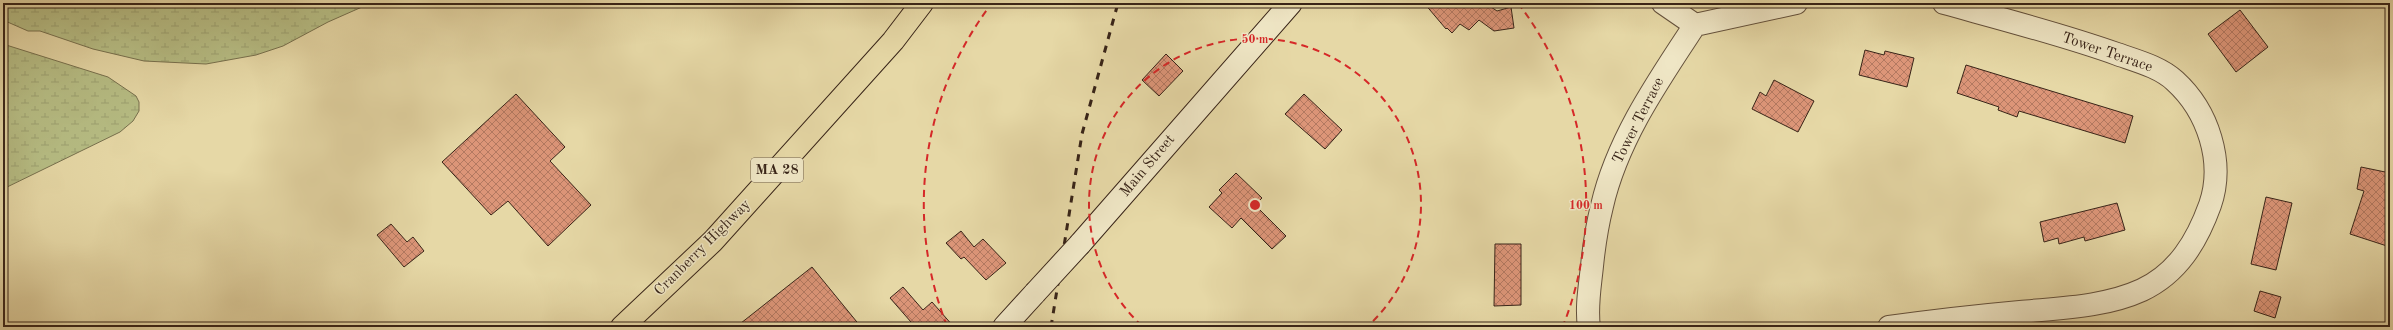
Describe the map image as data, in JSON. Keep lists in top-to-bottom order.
{
  "streets": {
    "main road": ["MA 28", "Cranberry Highway"],
    "street": ["Tower Terrace", "Main Street"]
  },
  "rings": ["50 m", "100 m"]
}
